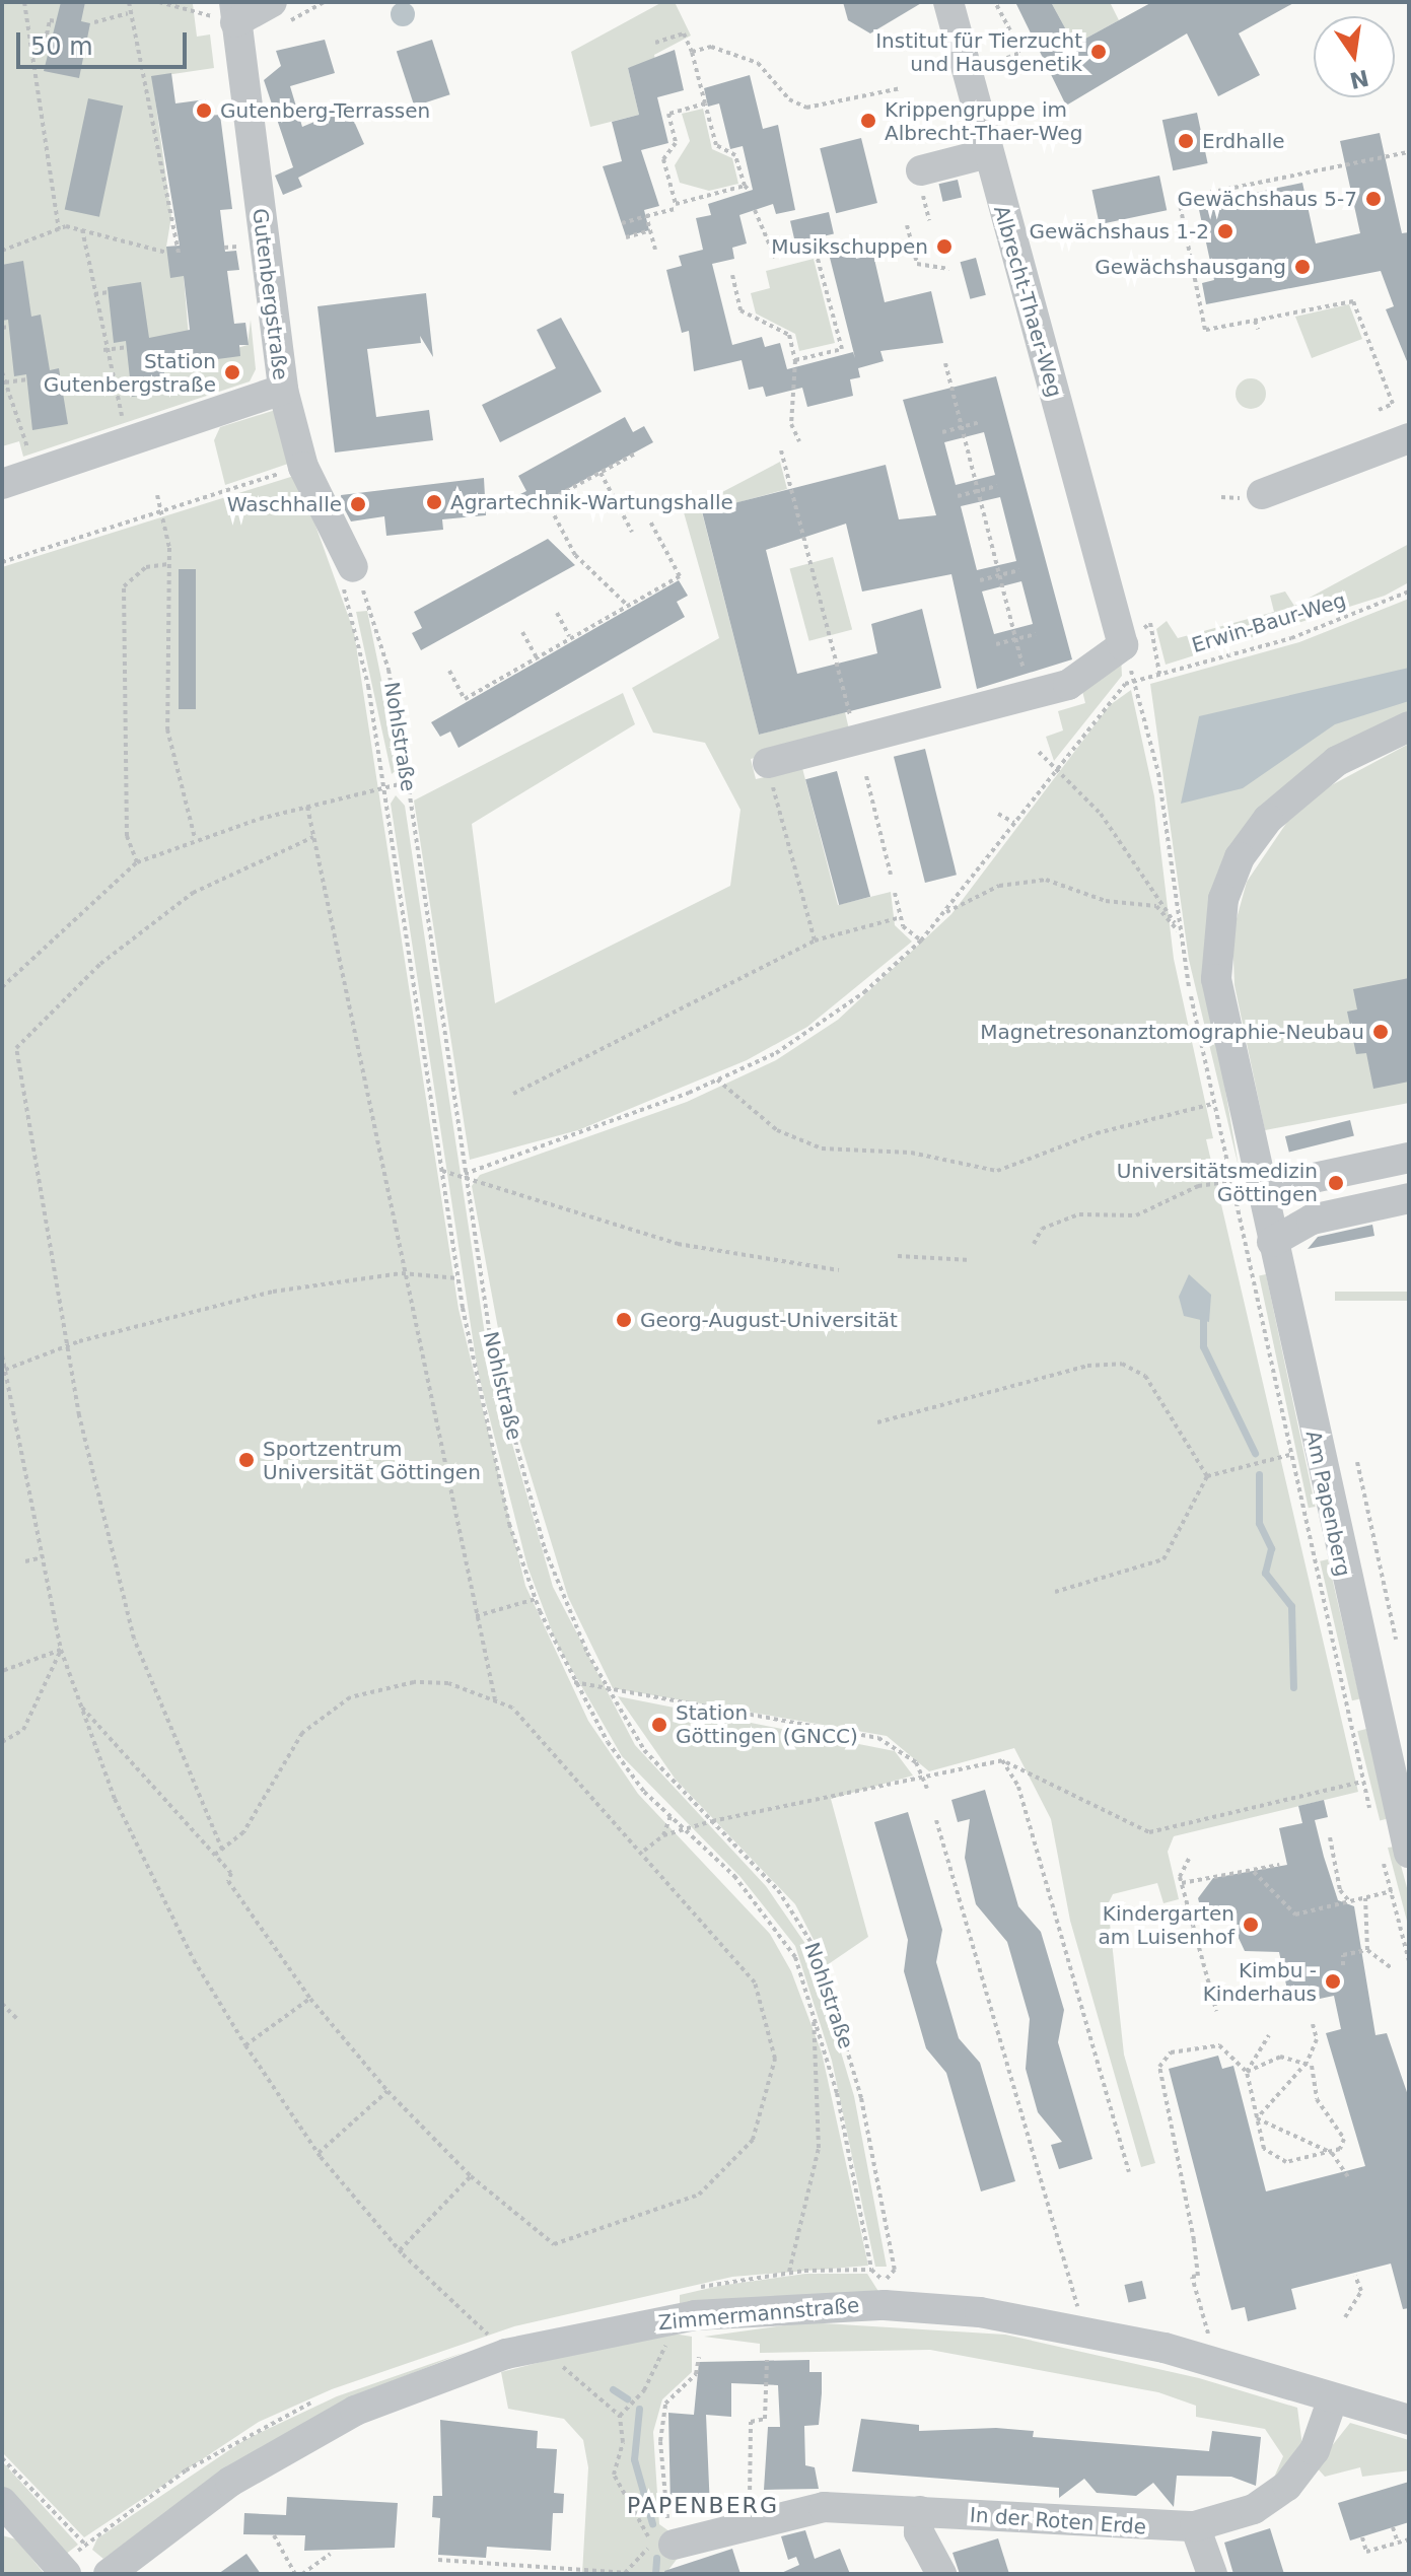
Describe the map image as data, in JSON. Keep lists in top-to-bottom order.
{
  "streets": {
    "street": [
      "Gutenbergstraße",
      "Albrecht-Thaer-Weg",
      "Am Papenberg",
      "Zimmermannstraße",
      "In der Roten Erde"
    ],
    "path": ["Erwin-Baur-Weg", "Nohlstraße"]
  },
  "crossings": [
    ["Nohlstraße", "Zimmermannstraße"],
    ["Zimmermannstraße", "In der Roten Erde"]
  ],
  "districts": ["PAPENBERG"],
  "places": [
    "Institut für Tierzucht und Hausgenetik",
    "Gutenberg-Terrassen",
    "Krippengruppe im Albrecht-Thaer-Weg",
    "Erdhalle",
    "Gewächshaus 5-7",
    "Gewächshaus 1-2",
    "Musikschuppen",
    "Gewächshausgang",
    "Station Gutenbergstraße",
    "Agrartechnik-Wartungshalle",
    "Waschhalle",
    "Magnetresonanztomographie-Neubau",
    "Universitätsmedizin Göttingen",
    "Georg-August-Universität",
    "Sportzentrum Universität Göttingen",
    "Station Göttingen (GNCC)",
    "Kindergarten am Luisenhof",
    "Kimbu - Kinderhaus"
  ],
  "scale_bar": "50 m",
  "north": "bottom"
}
